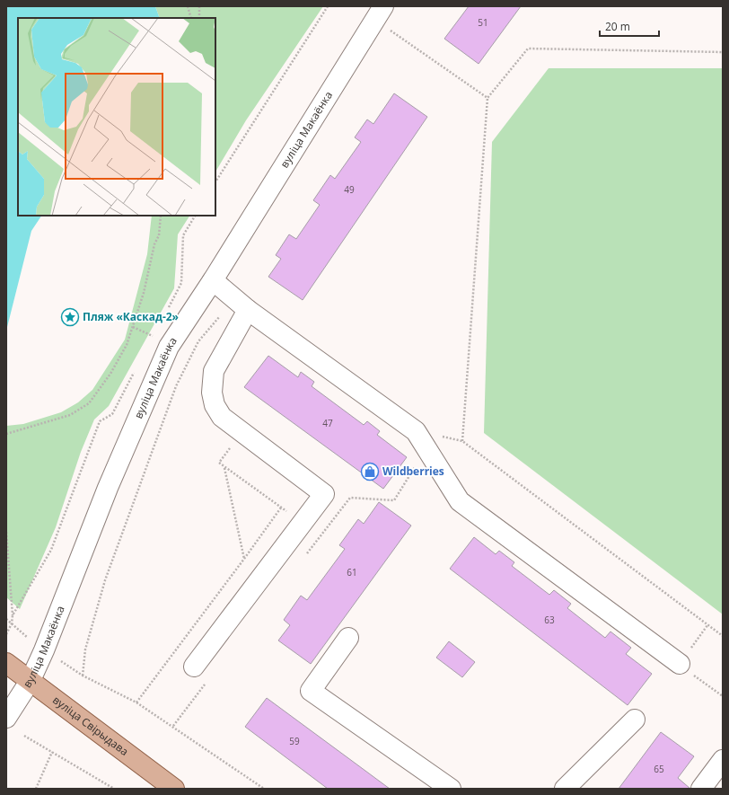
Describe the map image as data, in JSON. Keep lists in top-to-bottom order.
{
  "streets": {
    "main road": ["вуліца Свірыдава"],
    "street": ["вуліца Макаёнка"]
  },
  "crossings": [
    ["вуліца Макаёнка", "вуліца Свірыдава"]
  ],
  "places": {
    "place": ["Пляж «Каскад-2»"],
    "shop": ["Wildberries"]
  },
  "house_numbers": [
    "51",
    "49",
    "47",
    "61",
    "63",
    "59",
    "65"
  ],
  "scale_bar": "20 m"
}
